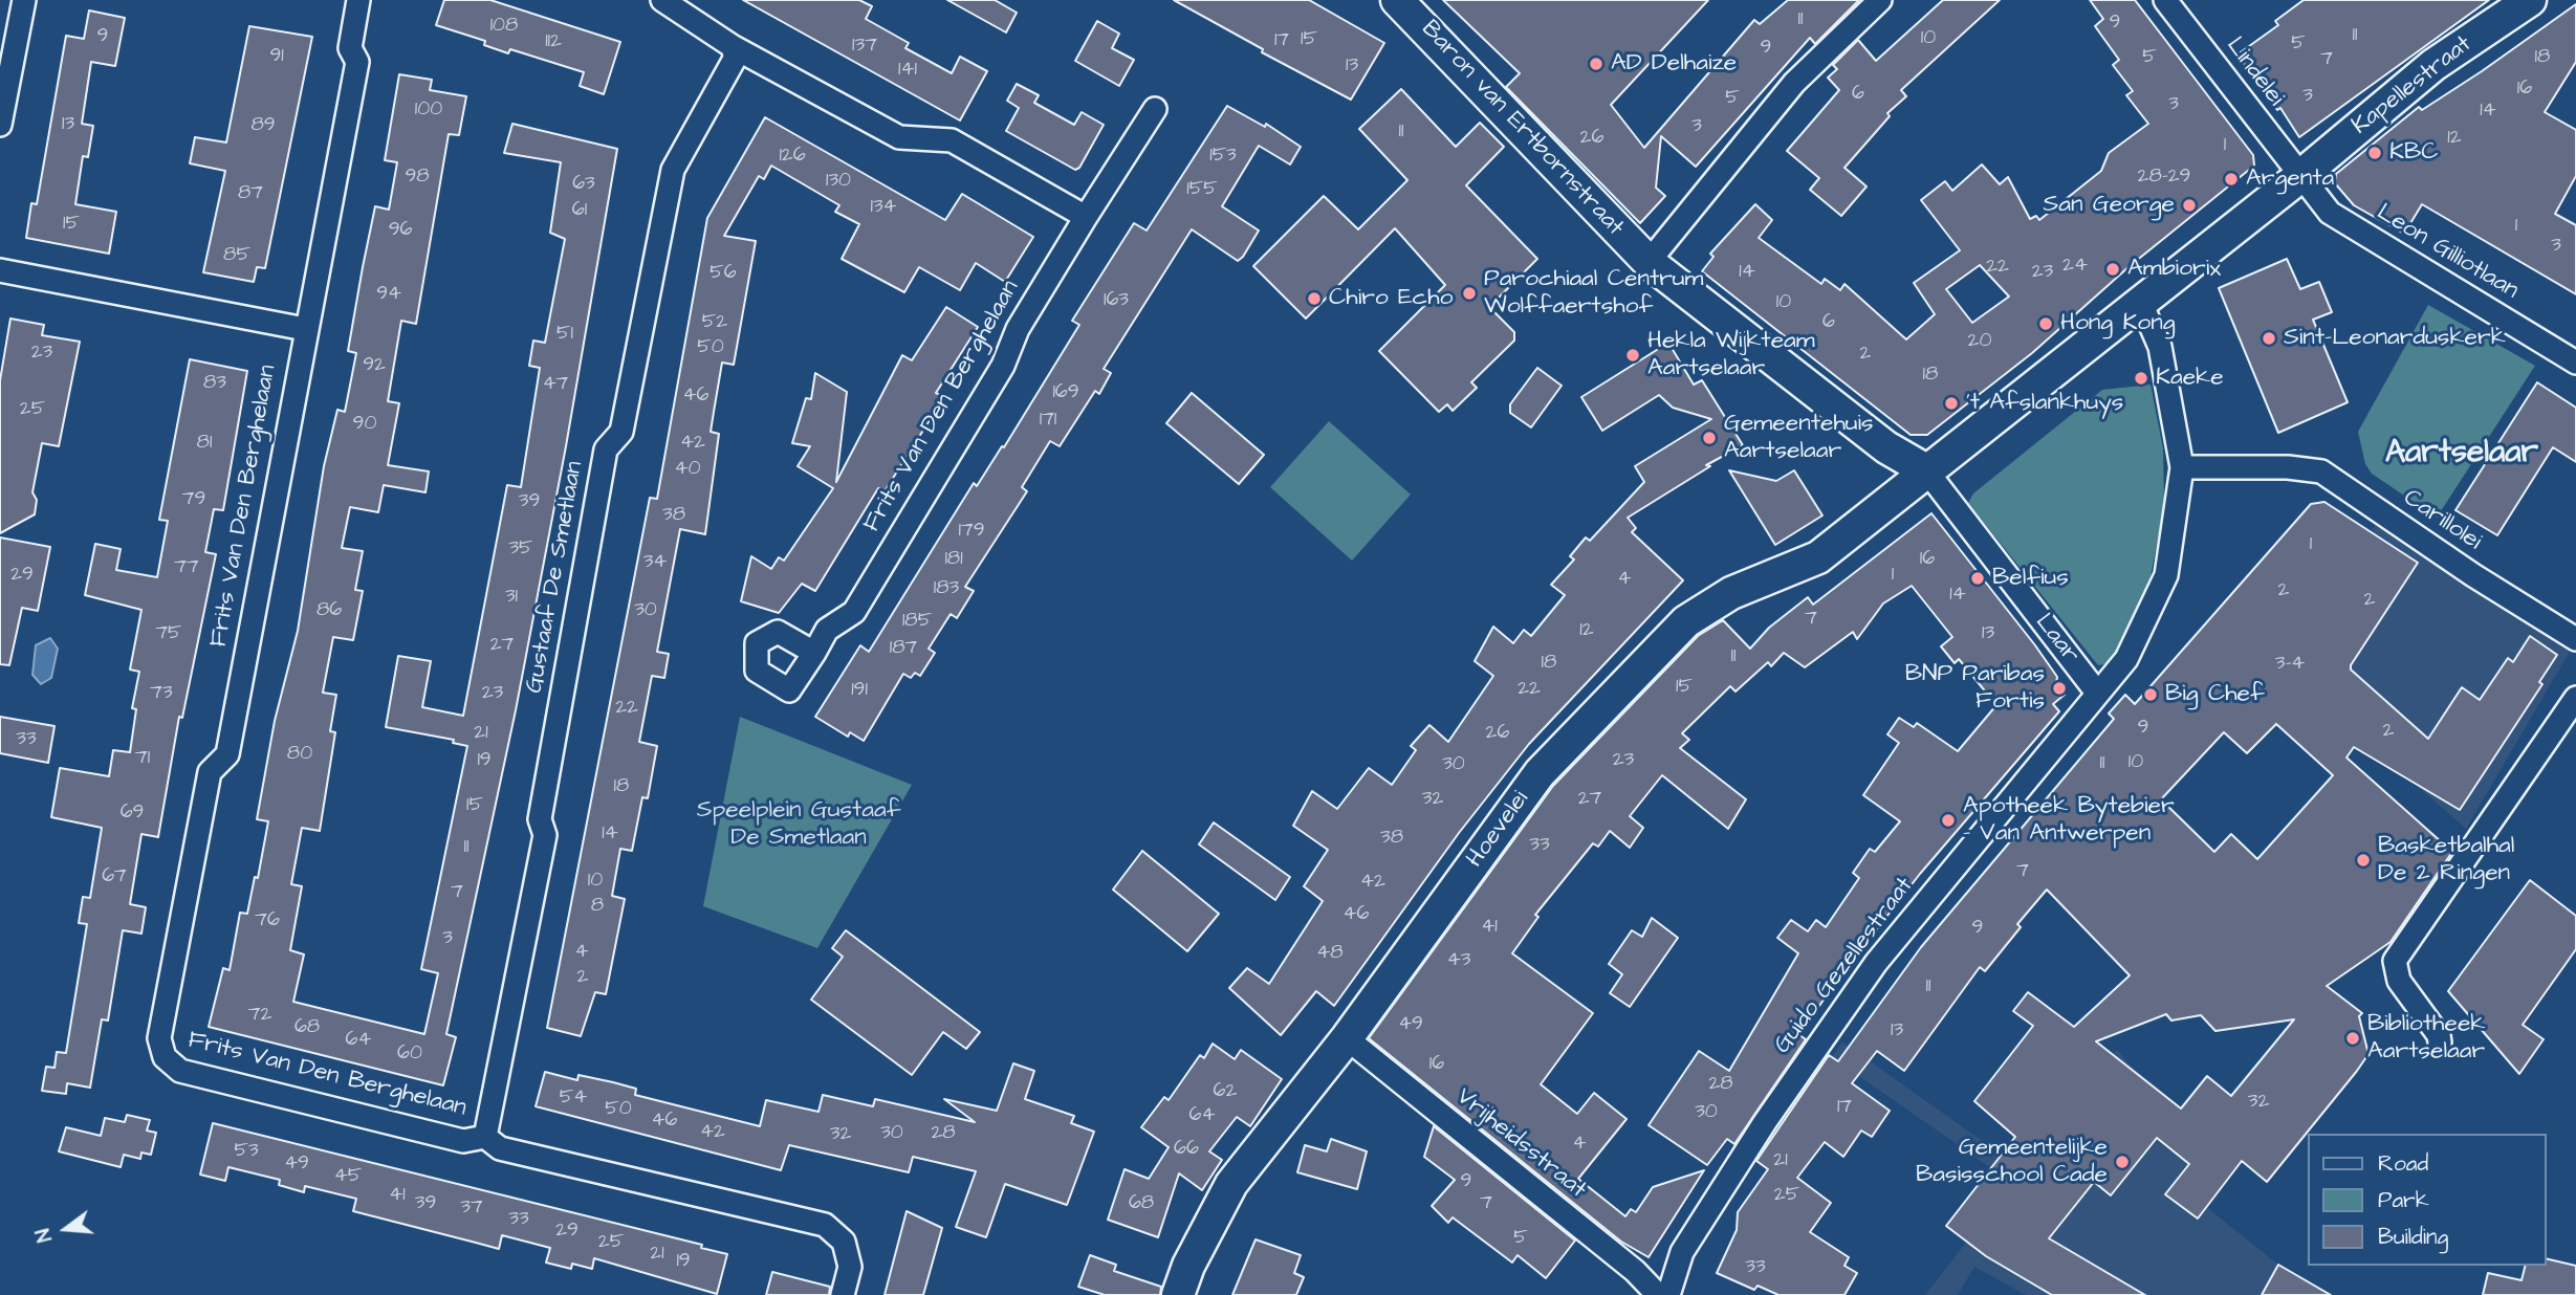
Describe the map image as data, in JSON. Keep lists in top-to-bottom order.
{
  "streets": {
    "street": [
      "Lindelei",
      "Kapellestraat",
      "Baron van Ertbornstraat",
      "Leon Gilliotlaan",
      "Frits Van Den Berghelaan",
      "Carillolei",
      "Gustaaf De Smetlaan",
      "Laar",
      "Hoevelei",
      "Guido Gezellestraat",
      "Vrijheidsstraat"
    ]
  },
  "crossings": [
    ["Lindelei", "Kapellestraat"],
    ["Lindelei", "Leon Gilliotlaan"],
    ["Kapellestraat", "Leon Gilliotlaan"],
    ["Baron van Ertbornstraat", "Laar"],
    ["Baron van Ertbornstraat", "Hoevelei"],
    ["Frits Van Den Berghelaan", "Gustaaf De Smetlaan"],
    ["Laar", "Hoevelei"],
    ["Laar", "Guido Gezellestraat"],
    ["Hoevelei", "Vrijheidsstraat"]
  ],
  "districts": ["Aartselaar"],
  "parks": ["Speelplein Gustaaf De Smetlaan"],
  "places": [
    "AD Delhaize",
    "KBC",
    "Argenta",
    "San George",
    "Ambiorix",
    "Parochiaal Centrum Wolffaertshof",
    "Chiro Echo",
    "Hong Kong",
    "Sint-Leonarduskerk",
    "Hekla Wijkteam Aartselaar",
    "Kaeke",
    "'t Afslankhuys",
    "Gemeentehuis Aartselaar",
    "Belfius",
    "BNP Paribas Fortis",
    "Big Chef",
    "Apotheek Bytebier - Van Antwerpen",
    "Basketbalhal De 2 Ringen",
    "Bibliotheek Aartselaar",
    "Gemeentelijke Basisschool Cade"
  ],
  "house_numbers": [
    "11",
    "9",
    "108",
    "11",
    "9",
    "10",
    "15",
    "17",
    "112",
    "5",
    "137",
    "9",
    "91",
    "5",
    "18",
    "7",
    "13",
    "141",
    "16",
    "6",
    "3",
    "5",
    "3",
    "100",
    "14",
    "13",
    "89",
    "3",
    "11",
    "26",
    "12",
    "1",
    "126",
    "153",
    "98",
    "28-29",
    "130",
    "63",
    "155",
    "87",
    "134",
    "61",
    "15",
    "1",
    "96",
    "3",
    "85",
    "24",
    "22",
    "14",
    "23",
    "56",
    "94",
    "163",
    "10",
    "52",
    "6",
    "51",
    "20",
    "50",
    "23",
    "2",
    "92",
    "18",
    "83",
    "47",
    "169",
    "46",
    "25",
    "171",
    "90",
    "81",
    "42",
    "40",
    "79",
    "39",
    "38",
    "179",
    "1",
    "35",
    "181",
    "16",
    "34",
    "77",
    "29",
    "1",
    "4",
    "183",
    "2",
    "14",
    "31",
    "2",
    "86",
    "30",
    "7",
    "185",
    "12",
    "75",
    "13",
    "27",
    "187",
    "11",
    "18",
    "3-4",
    "15",
    "22",
    "191",
    "73",
    "23",
    "22",
    "9",
    "2",
    "21",
    "26",
    "33",
    "80",
    "71",
    "19",
    "23",
    "10",
    "11",
    "30",
    "18",
    "32",
    "27",
    "15",
    "69",
    "14",
    "38",
    "33",
    "11",
    "7",
    "67",
    "10",
    "42",
    "7",
    "8",
    "46",
    "76",
    "41",
    "9",
    "3",
    "4",
    "48",
    "43",
    "2",
    "11",
    "72",
    "49",
    "68",
    "13",
    "64",
    "60",
    "16",
    "28",
    "62",
    "54",
    "32",
    "17",
    "50",
    "30",
    "64",
    "46",
    "42",
    "30",
    "28",
    "32",
    "4",
    "66",
    "53",
    "21",
    "49",
    "45",
    "9",
    "41",
    "25",
    "39",
    "68",
    "7",
    "37",
    "33",
    "29",
    "5",
    "25",
    "21",
    "19",
    "33"
  ],
  "legend": ["Road", "Park", "Building"],
  "north": "left"
}
